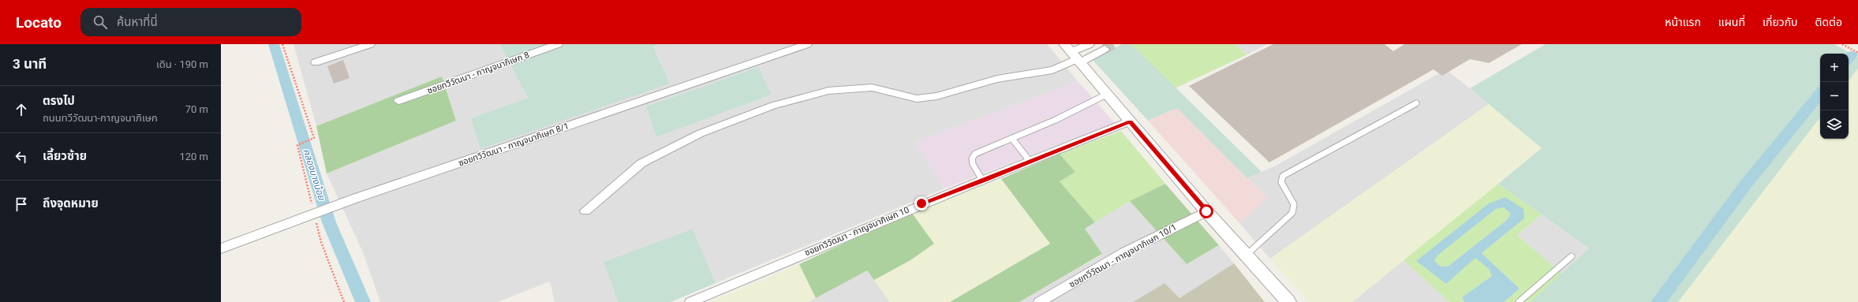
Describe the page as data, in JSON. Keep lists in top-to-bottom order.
{
  "streets": {
    "street": [
      "ซอยทวีวัฒนา - กาญจนาภิเษก 8",
      "ซอยทวีวัฒนา - กาญจนาภิเษก 8/1",
      "ซอยทวีวัฒนา - กาญจนาภิเษก 10",
      "ซอยทวีวัฒนา - กาญจนาภิเษก 10/1"
    ]
  },
  "water": ["คลองบางน้อย"],
  "page": {
    "header": "Locato",
    "search": "ค้นหาที่นี่",
    "nav": [
      "หน้าแรก",
      "แผนที่",
      "เกี่ยวกับ",
      "ติดต่อ"
    ],
    "heading": ["3 นาที", "เดิน · 190 m"],
    "map_buttons": ["+", "−"],
    "list": [
      ["ตรงไป", "ถนนทวีวัฒนา-กาญจนาภิเษก", "70 m"],
      ["เลี้ยวซ้าย", "120 m"],
      "ถึงจุดหมาย"
    ]
  }
}
